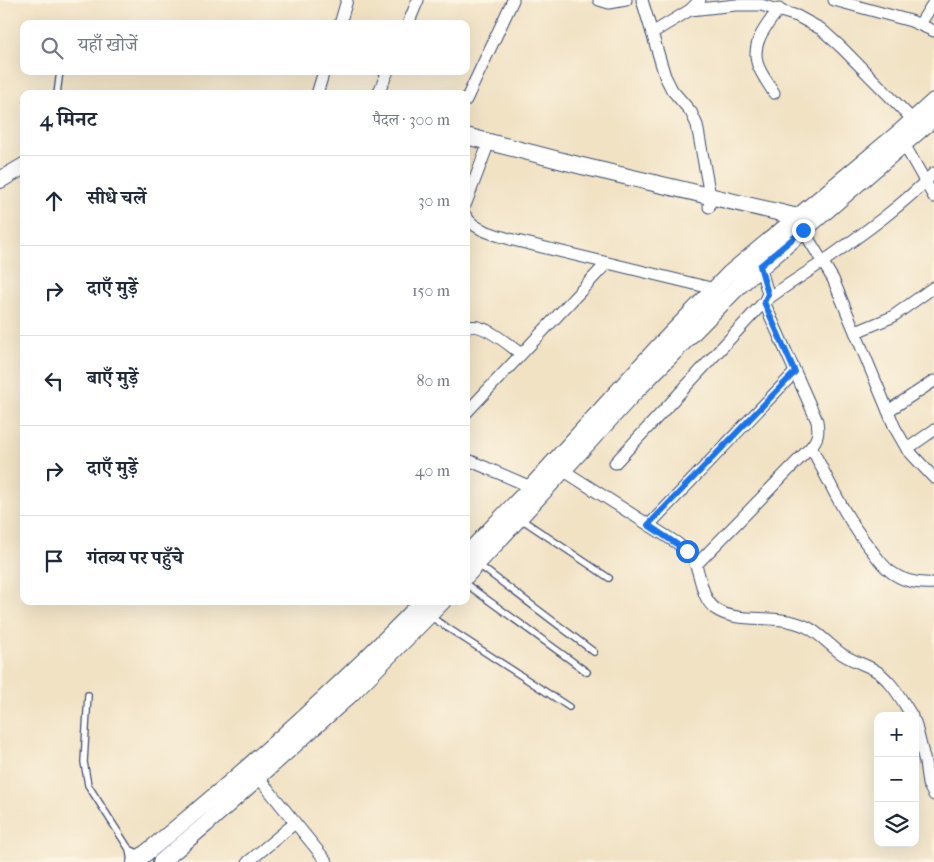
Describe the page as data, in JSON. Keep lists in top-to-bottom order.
{
  "page": {
    "search": "यहाँ खोजें",
    "heading": ["4 मिनट", "पैदल · 300 m"],
    "list": [
      ["सीधे चलें", "30 m"],
      ["दाएँ मुड़ें", "150 m"],
      ["बाएँ मुड़ें", "80 m"],
      ["दाएँ मुड़ें", "40 m"],
      "गंतव्य पर पहुँचे"
    ],
    "map_buttons": ["+", "−"]
  }
}
